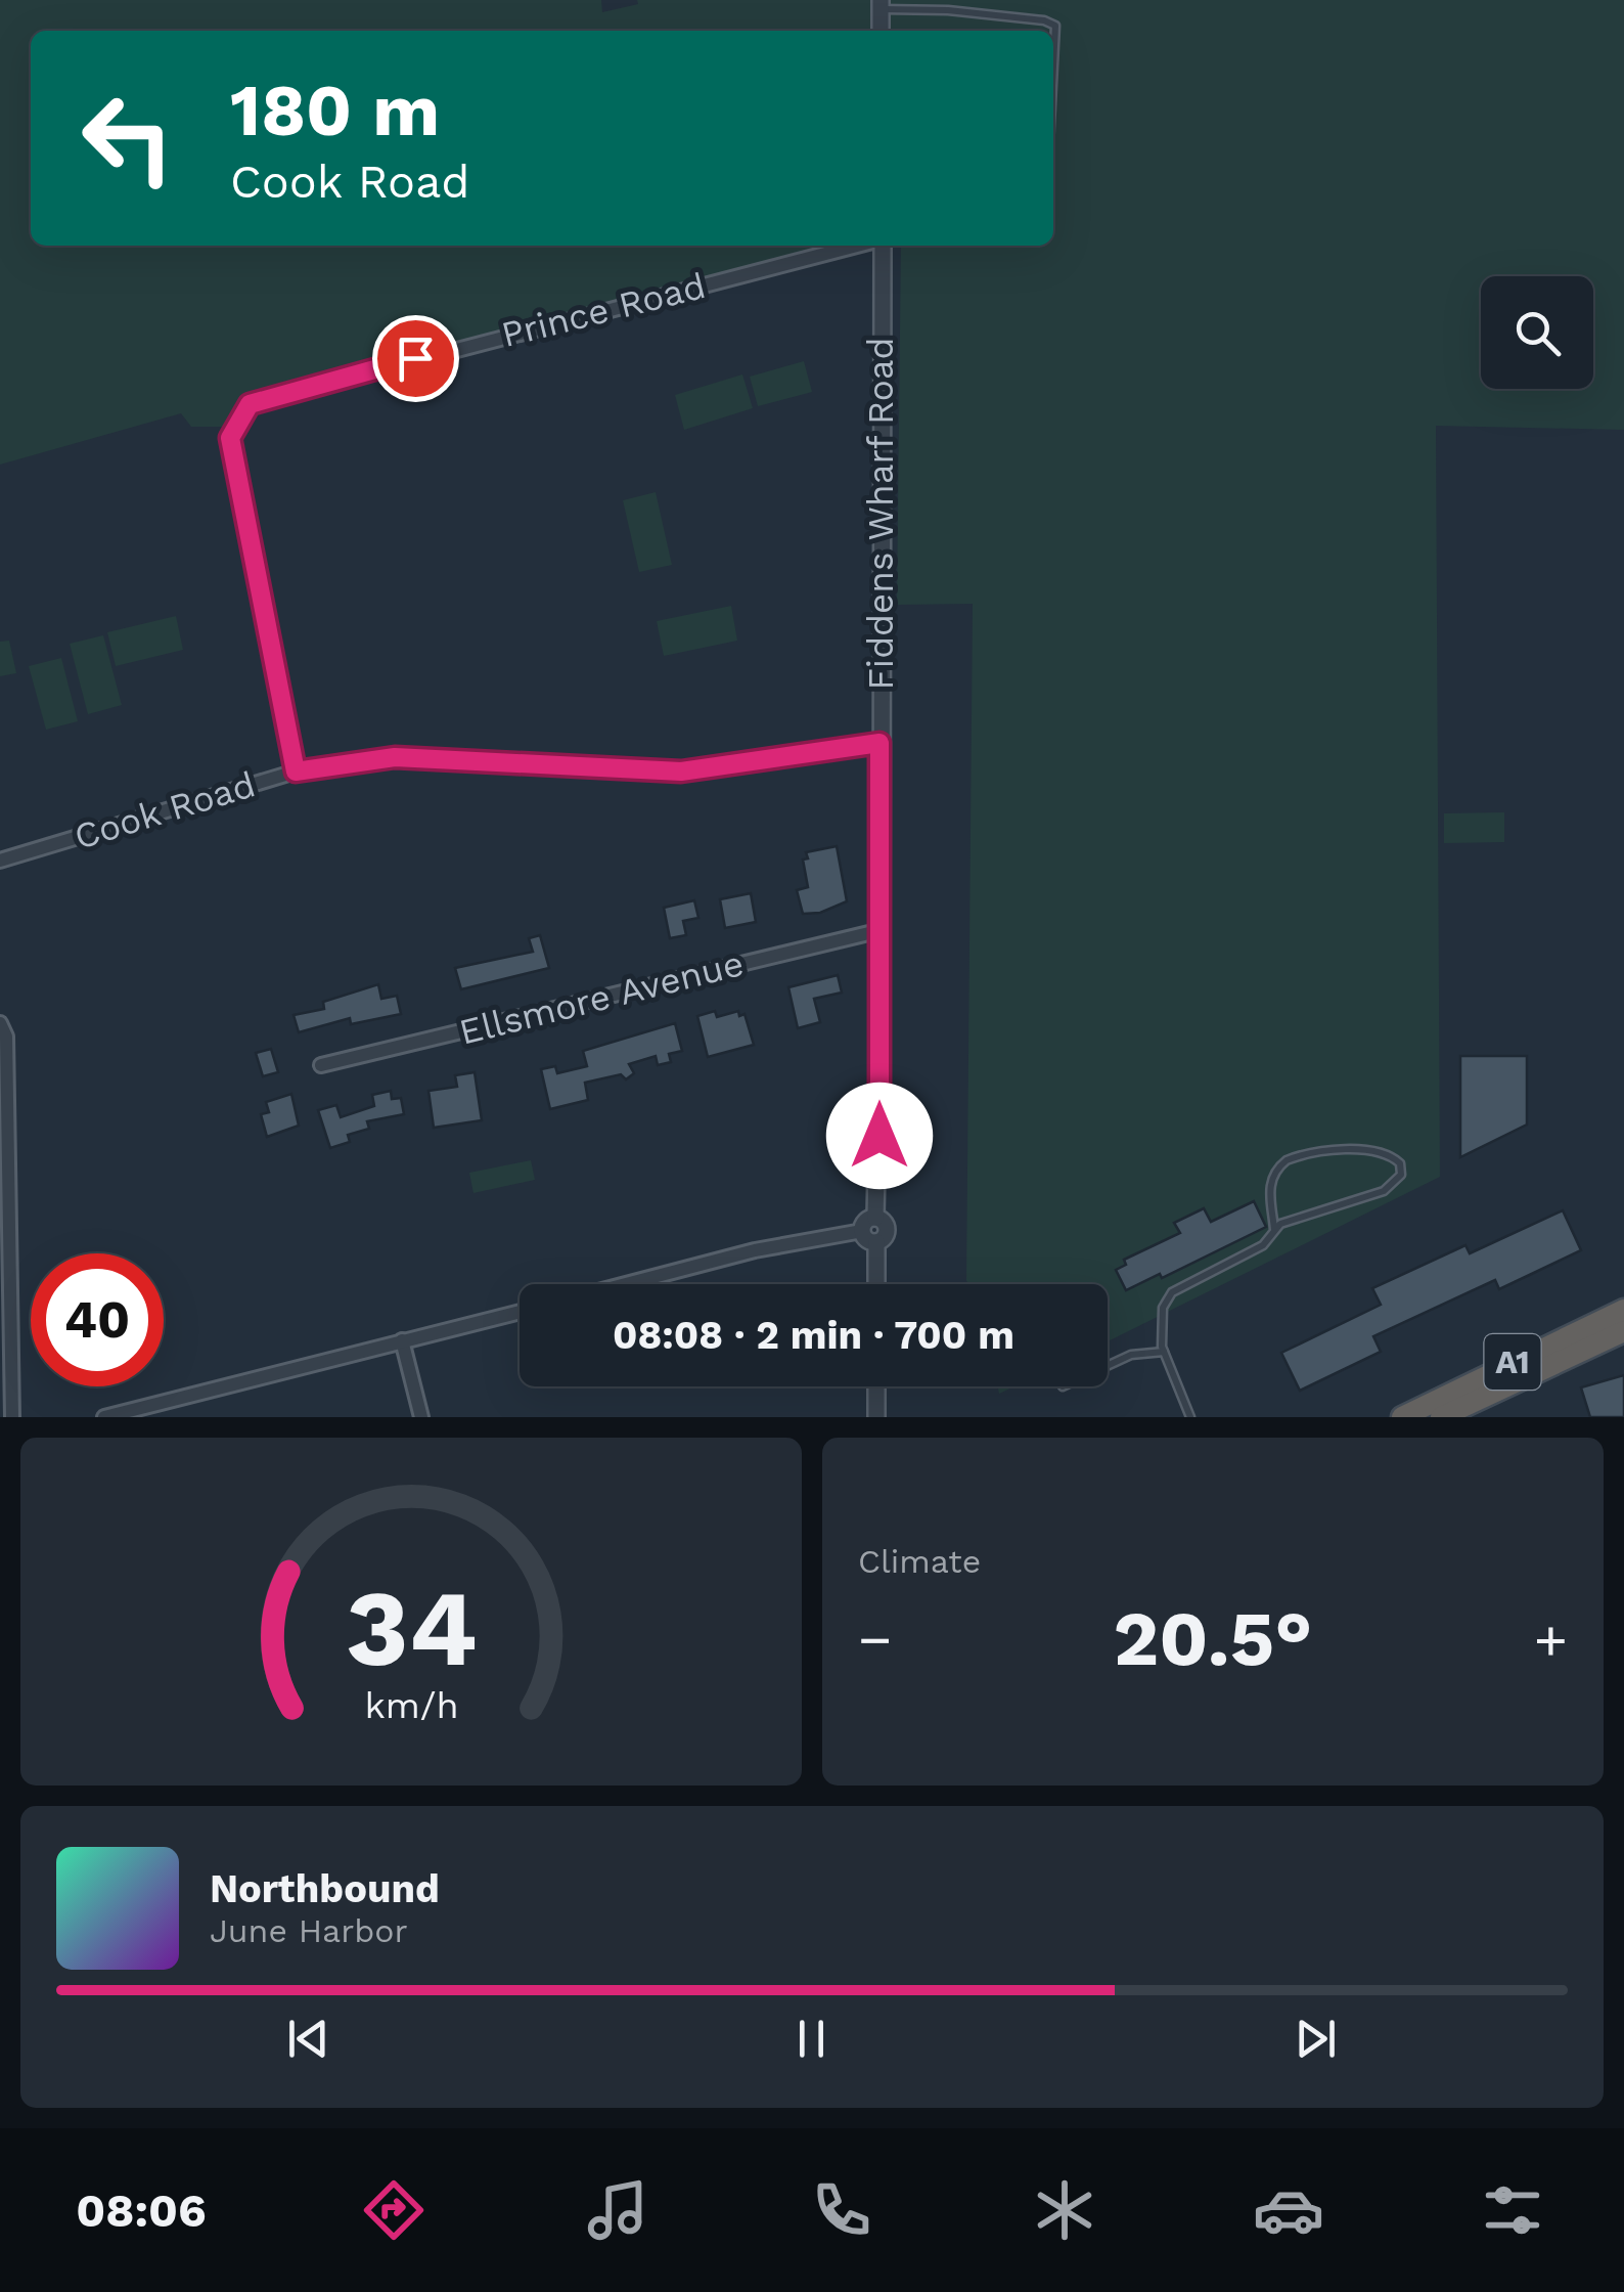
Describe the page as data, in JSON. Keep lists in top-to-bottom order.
{
  "streets": {
    "highway": ["A1"],
    "street": [
      "Prince Road",
      "Fiddens Wharf Road",
      "Cook Road",
      "Ellsmore Avenue"
    ]
  },
  "crossings": [
    ["Prince Road", "Cook Road"],
    ["Fiddens Wharf Road", "Cook Road"],
    ["Fiddens Wharf Road", "Ellsmore Avenue"]
  ],
  "page": {
    "turn": ["180 m", "Cook Road"],
    "limit": "40",
    "trip": "08:08 · 2 min · 700 m",
    "tile": "Climate",
    "heat": ["−", "20.5°", "+"],
    "song": ["Northbound", "June Harbor"],
    "tabs": "08:06",
    "gauge": ["34", "km/h"]
  }
}
